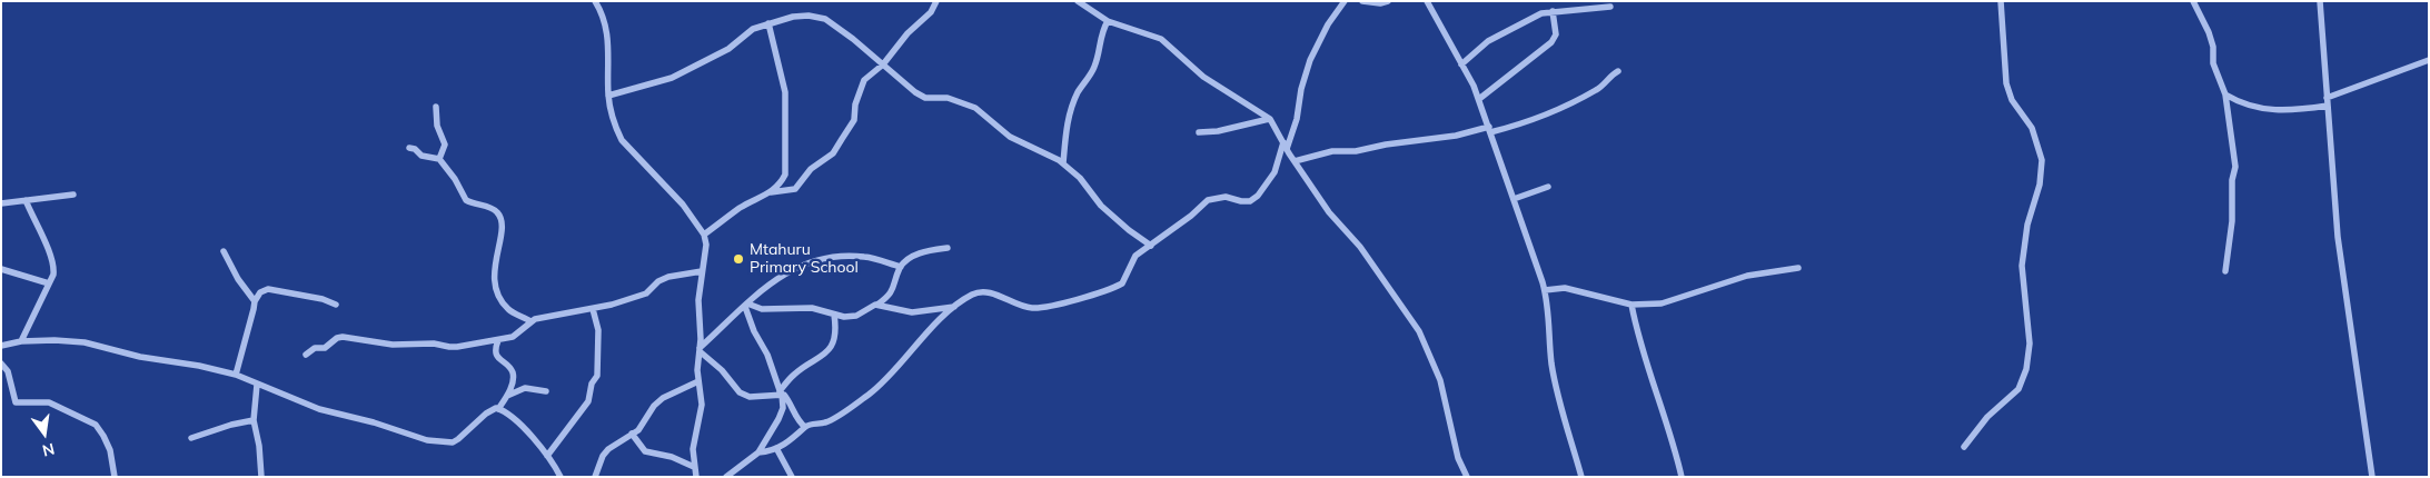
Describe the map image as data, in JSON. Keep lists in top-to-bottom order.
{
  "places": ["Mtahuru Primary School"],
  "north": "bottom"
}
